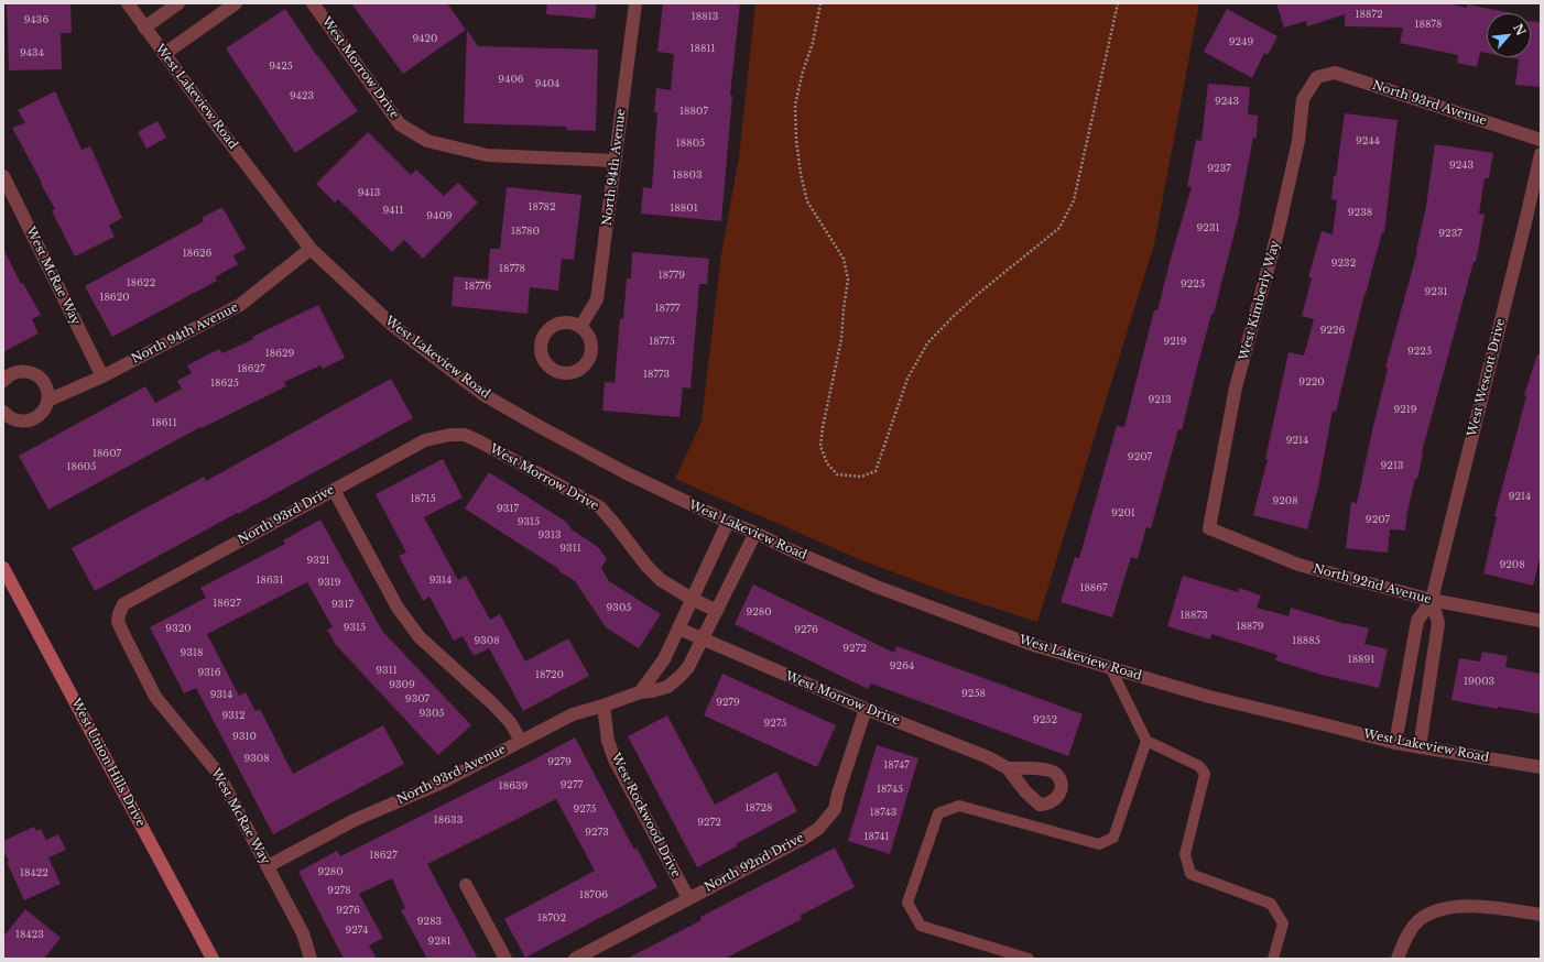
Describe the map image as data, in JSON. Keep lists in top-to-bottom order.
{
  "streets": {
    "main road": ["West Union Hills Drive"],
    "street": [
      "West Morrow Drive",
      "West Lakeview Road",
      "North 93rd Avenue",
      "North 94th Avenue",
      "West McRae Way",
      "West Kimberly Way",
      "West Wescott Drive",
      "North 93rd Drive",
      "North 92nd Avenue",
      "West Rockwood Drive",
      "North 92nd Drive"
    ]
  },
  "crossings": [
    ["West Morrow Drive", "North 93rd Avenue"],
    ["West Morrow Drive", "North 94th Avenue"],
    ["West Morrow Drive", "North 93rd Drive"],
    ["West Morrow Drive", "North 92nd Drive"],
    ["West Lakeview Road", "North 93rd Avenue"],
    ["West Lakeview Road", "North 94th Avenue"],
    ["West Lakeview Road", "West Wescott Drive"],
    ["North 93rd Avenue", "West McRae Way"],
    ["North 93rd Avenue", "West Kimberly Way"],
    ["North 93rd Avenue", "West Rockwood Drive"],
    ["North 94th Avenue", "West McRae Way"],
    ["West McRae Way", "North 93rd Drive"],
    ["West Kimberly Way", "North 92nd Avenue"],
    ["West Wescott Drive", "North 92nd Avenue"],
    ["West Rockwood Drive", "North 92nd Drive"]
  ],
  "house_numbers": [
    "18872",
    "18813",
    "9436",
    "18878",
    "9420",
    "9249",
    "18811",
    "9434",
    "9425",
    "9406",
    "9404",
    "9423",
    "9243",
    "18807",
    "9244",
    "18805",
    "9243",
    "9237",
    "18803",
    "9413",
    "18782",
    "18801",
    "9411",
    "9238",
    "9409",
    "9231",
    "18780",
    "9237",
    "18626",
    "9232",
    "18778",
    "18779",
    "18622",
    "9225",
    "18776",
    "9231",
    "18620",
    "18777",
    "9226",
    "18775",
    "9219",
    "9225",
    "18629",
    "18627",
    "18773",
    "9220",
    "18625",
    "9213",
    "9219",
    "18611",
    "9214",
    "18607",
    "9207",
    "9213",
    "18605",
    "9214",
    "18715",
    "9208",
    "9317",
    "9201",
    "9207",
    "9315",
    "9313",
    "9311",
    "9321",
    "9208",
    "18631",
    "9314",
    "9319",
    "18867",
    "18627",
    "9317",
    "9305",
    "9280",
    "18873",
    "18879",
    "9315",
    "9320",
    "9276",
    "9308",
    "18885",
    "9272",
    "9318",
    "18891",
    "9264",
    "9311",
    "9316",
    "18720",
    "19003",
    "9309",
    "9258",
    "9314",
    "9307",
    "9279",
    "9305",
    "9312",
    "9252",
    "9275",
    "9310",
    "9308",
    "9279",
    "18747",
    "9277",
    "18639",
    "18745",
    "18728",
    "9275",
    "18743",
    "18633",
    "9272",
    "9273",
    "18741",
    "18627",
    "9280",
    "18422",
    "9278",
    "18706",
    "9276",
    "18702",
    "9283",
    "9274",
    "18423",
    "9281"
  ],
  "north": "top right"
}
